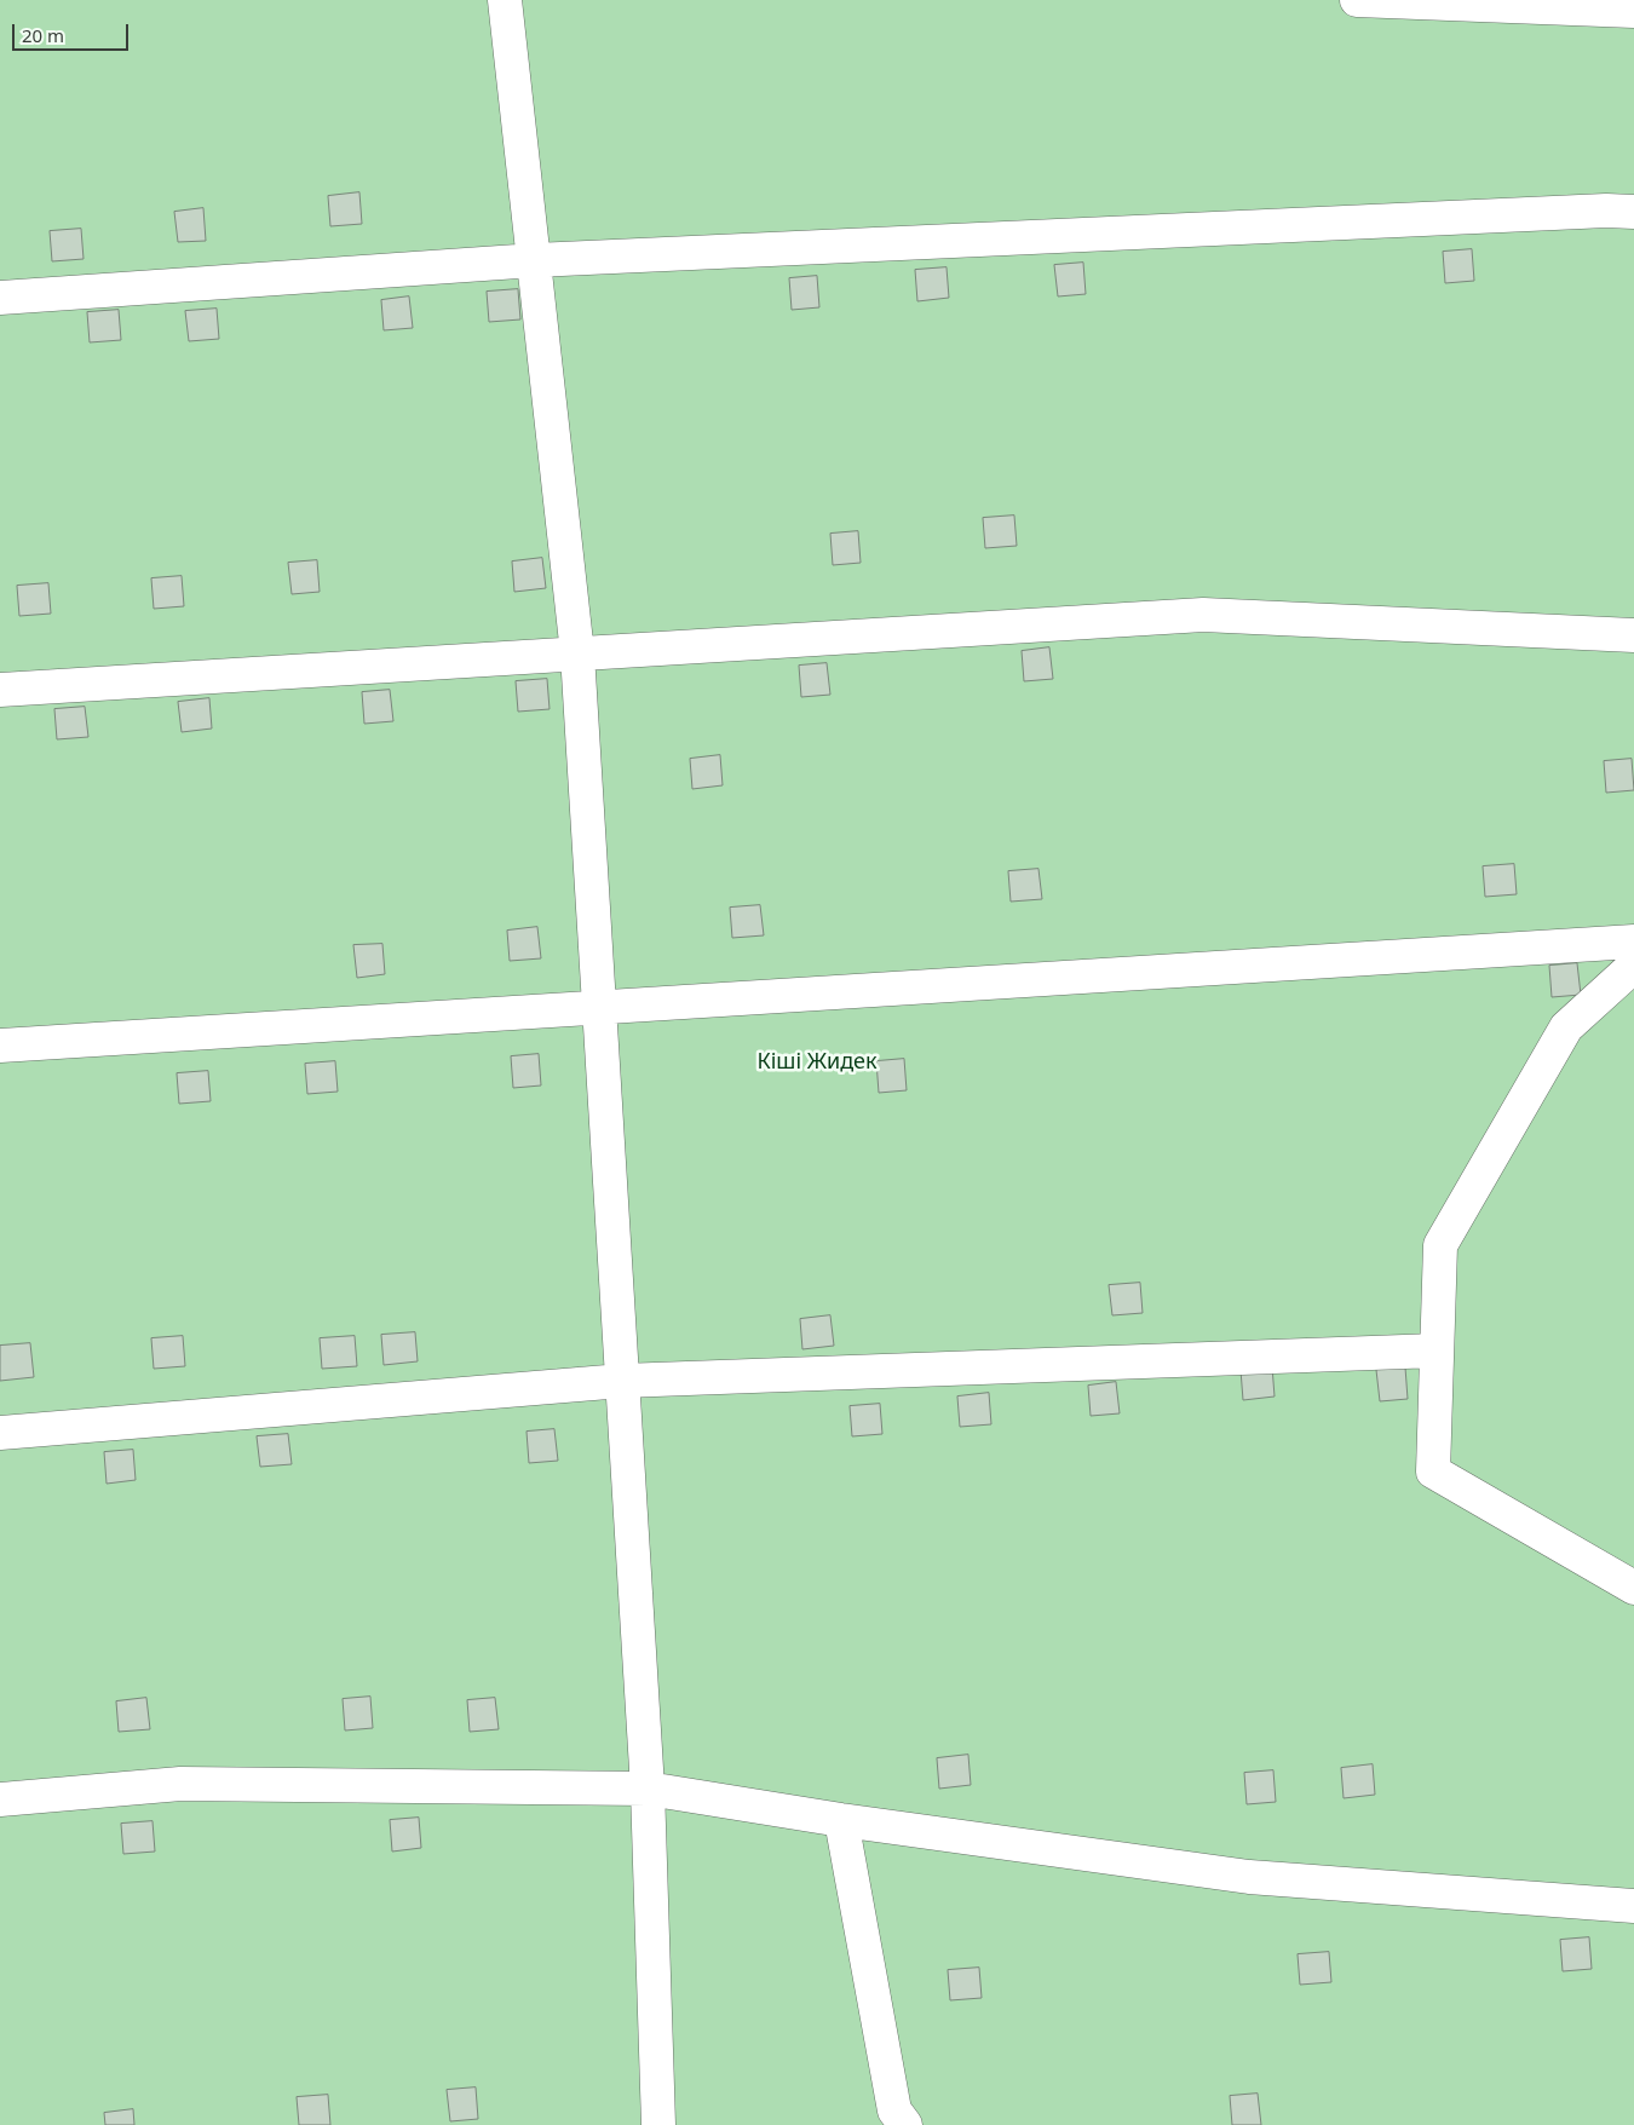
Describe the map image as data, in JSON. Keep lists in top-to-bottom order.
{
  "parks": ["Кіші Жидек"],
  "scale_bar": "20 m"
}
